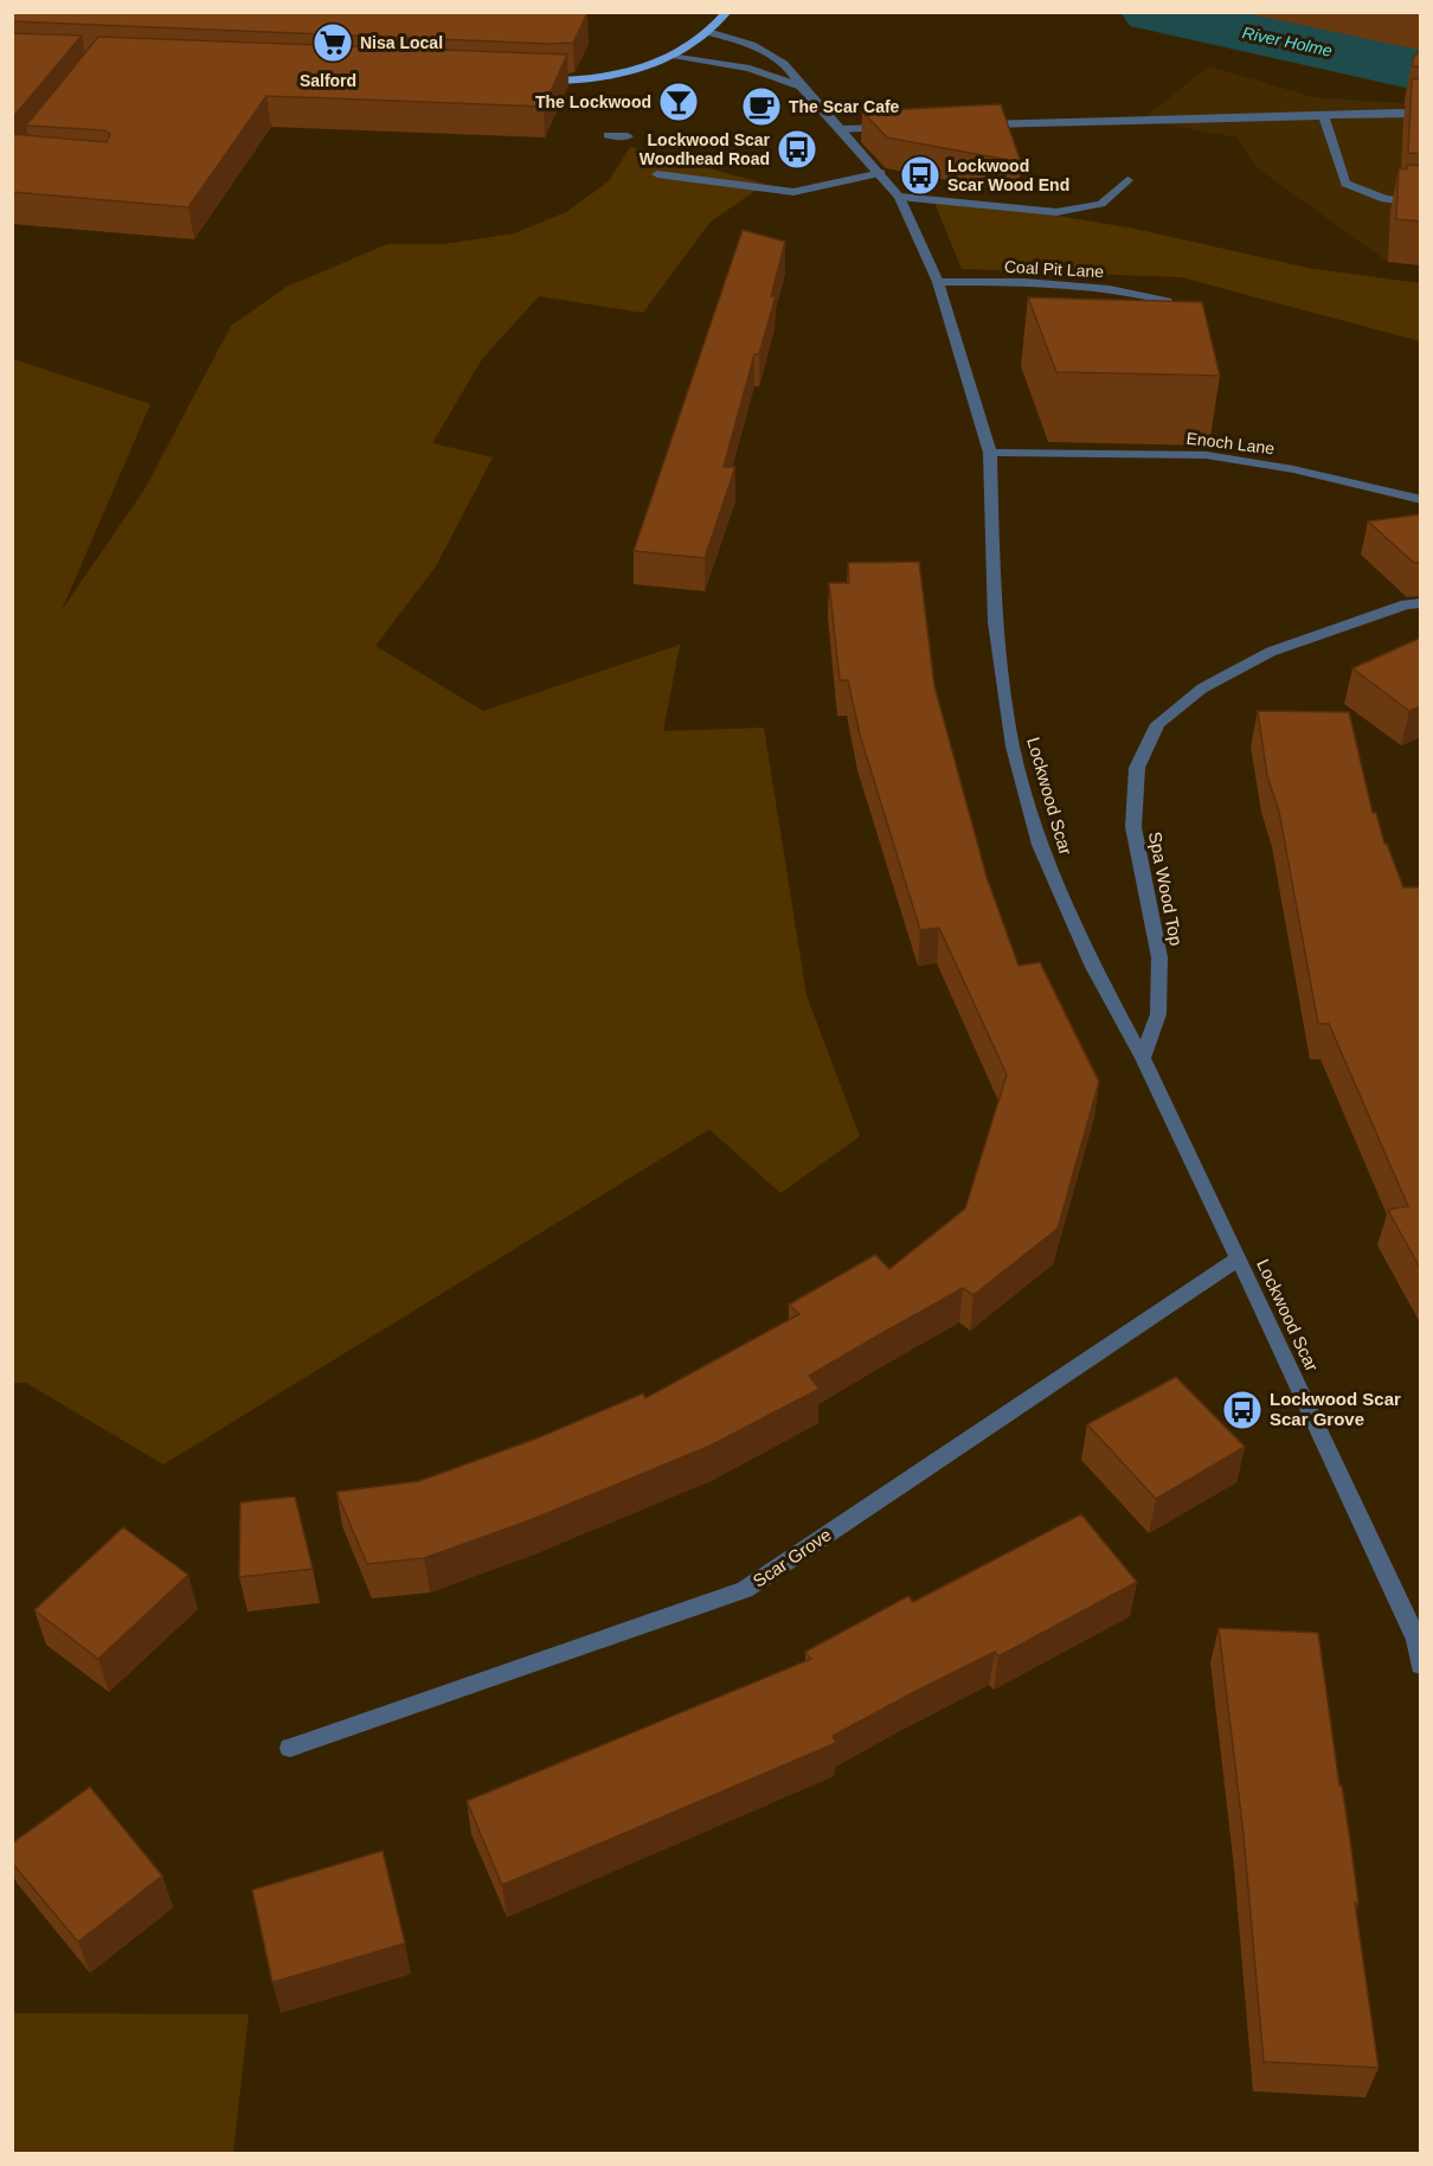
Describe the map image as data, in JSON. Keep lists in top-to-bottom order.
{
  "streets": {
    "street": [
      "Coal Pit Lane",
      "Enoch Lane",
      "Lockwood Scar",
      "Spa Wood Top",
      "Scar Grove"
    ]
  },
  "crossings": [
    ["Coal Pit Lane", "Lockwood Scar"],
    ["Enoch Lane", "Lockwood Scar"],
    ["Lockwood Scar", "Spa Wood Top"],
    ["Lockwood Scar", "Scar Grove"]
  ],
  "districts": ["Salford"],
  "water": ["River Holme"],
  "places": {
    "supermarket": ["Nisa Local"],
    "bar": ["The Lockwood"],
    "cafe": ["The Scar Cafe"],
    "bus stop": ["Lockwood Scar Woodhead Road", "Lockwood Scar Wood End", "Lockwood Scar Scar Grove"]
  }
}
